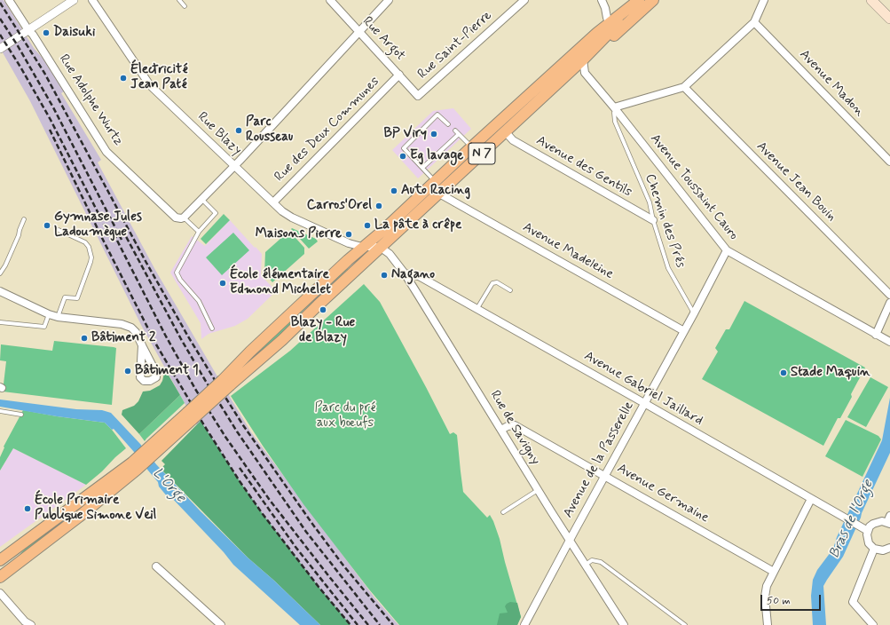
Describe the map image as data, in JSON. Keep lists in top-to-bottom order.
{
  "streets": {
    "main road": ["N 7"],
    "street": [
      "Rue Argot",
      "Rue Saint-Pierre",
      "Avenue Madon",
      "Rue Adolphe Wurtz",
      "Rue des Deux Communes",
      "Rue Blazy",
      "Avenue des Gentils",
      "Avenue Jean Bouin",
      "Avenue Toussaint Cauro",
      "Avenue Madeleine",
      "Avenue Gabriel Jaillard",
      "Rue de Savigny",
      "Avenue de la Passerelle",
      "Avenue Germaine"
    ],
    "lane": ["Chemin des Prés"]
  },
  "crossings": [
    ["Rue Argot", "Rue Saint-Pierre"],
    ["Rue Argot", "Rue des Deux Communes"],
    ["Rue des Deux Communes", "Rue Blazy"],
    ["Rue Blazy", "N 7"],
    ["Rue Blazy", "Rue de Savigny"],
    ["N 7", "Avenue des Gentils"],
    ["N 7", "Avenue Toussaint Cauro"],
    ["N 7", "Avenue Madeleine"],
    ["N 7", "Rue de Savigny"],
    ["Avenue des Gentils", "Chemin des Prés"],
    ["Avenue Toussaint Cauro", "Chemin des Prés"],
    ["Avenue Toussaint Cauro", "Avenue de la Passerelle"],
    ["Chemin des Prés", "Avenue de la Passerelle"],
    ["Avenue Madeleine", "Avenue de la Passerelle"],
    ["Avenue Gabriel Jaillard", "Rue de Savigny"],
    ["Avenue Gabriel Jaillard", "Avenue de la Passerelle"],
    ["Rue de Savigny", "Avenue de la Passerelle"],
    ["Rue de Savigny", "Avenue Germaine"],
    ["Avenue de la Passerelle", "Avenue Germaine"]
  ],
  "water": ["L'Orge", "Bras de l'Orge"],
  "parks": ["Parc du pré aux bœufs"],
  "places": [
    "Daisuki",
    "Électricité Jean Paté",
    "Parc Rousseau",
    "BP Viry",
    "Eg lavage",
    "Auto Racing",
    "Carros'Orel",
    "Gymnase Jules Ladoumègue",
    "La pâte à crêpe",
    "Maisons Pierre",
    "Nagano",
    "École élémentaire Edmond Michelet",
    "Blazy - Rue de Blazy",
    "Bâtiment 2",
    "Bâtiment 1",
    "Stade Maquin",
    "École Primaire Publique Simone Veil"
  ],
  "scale_bar": "50 m"
}
